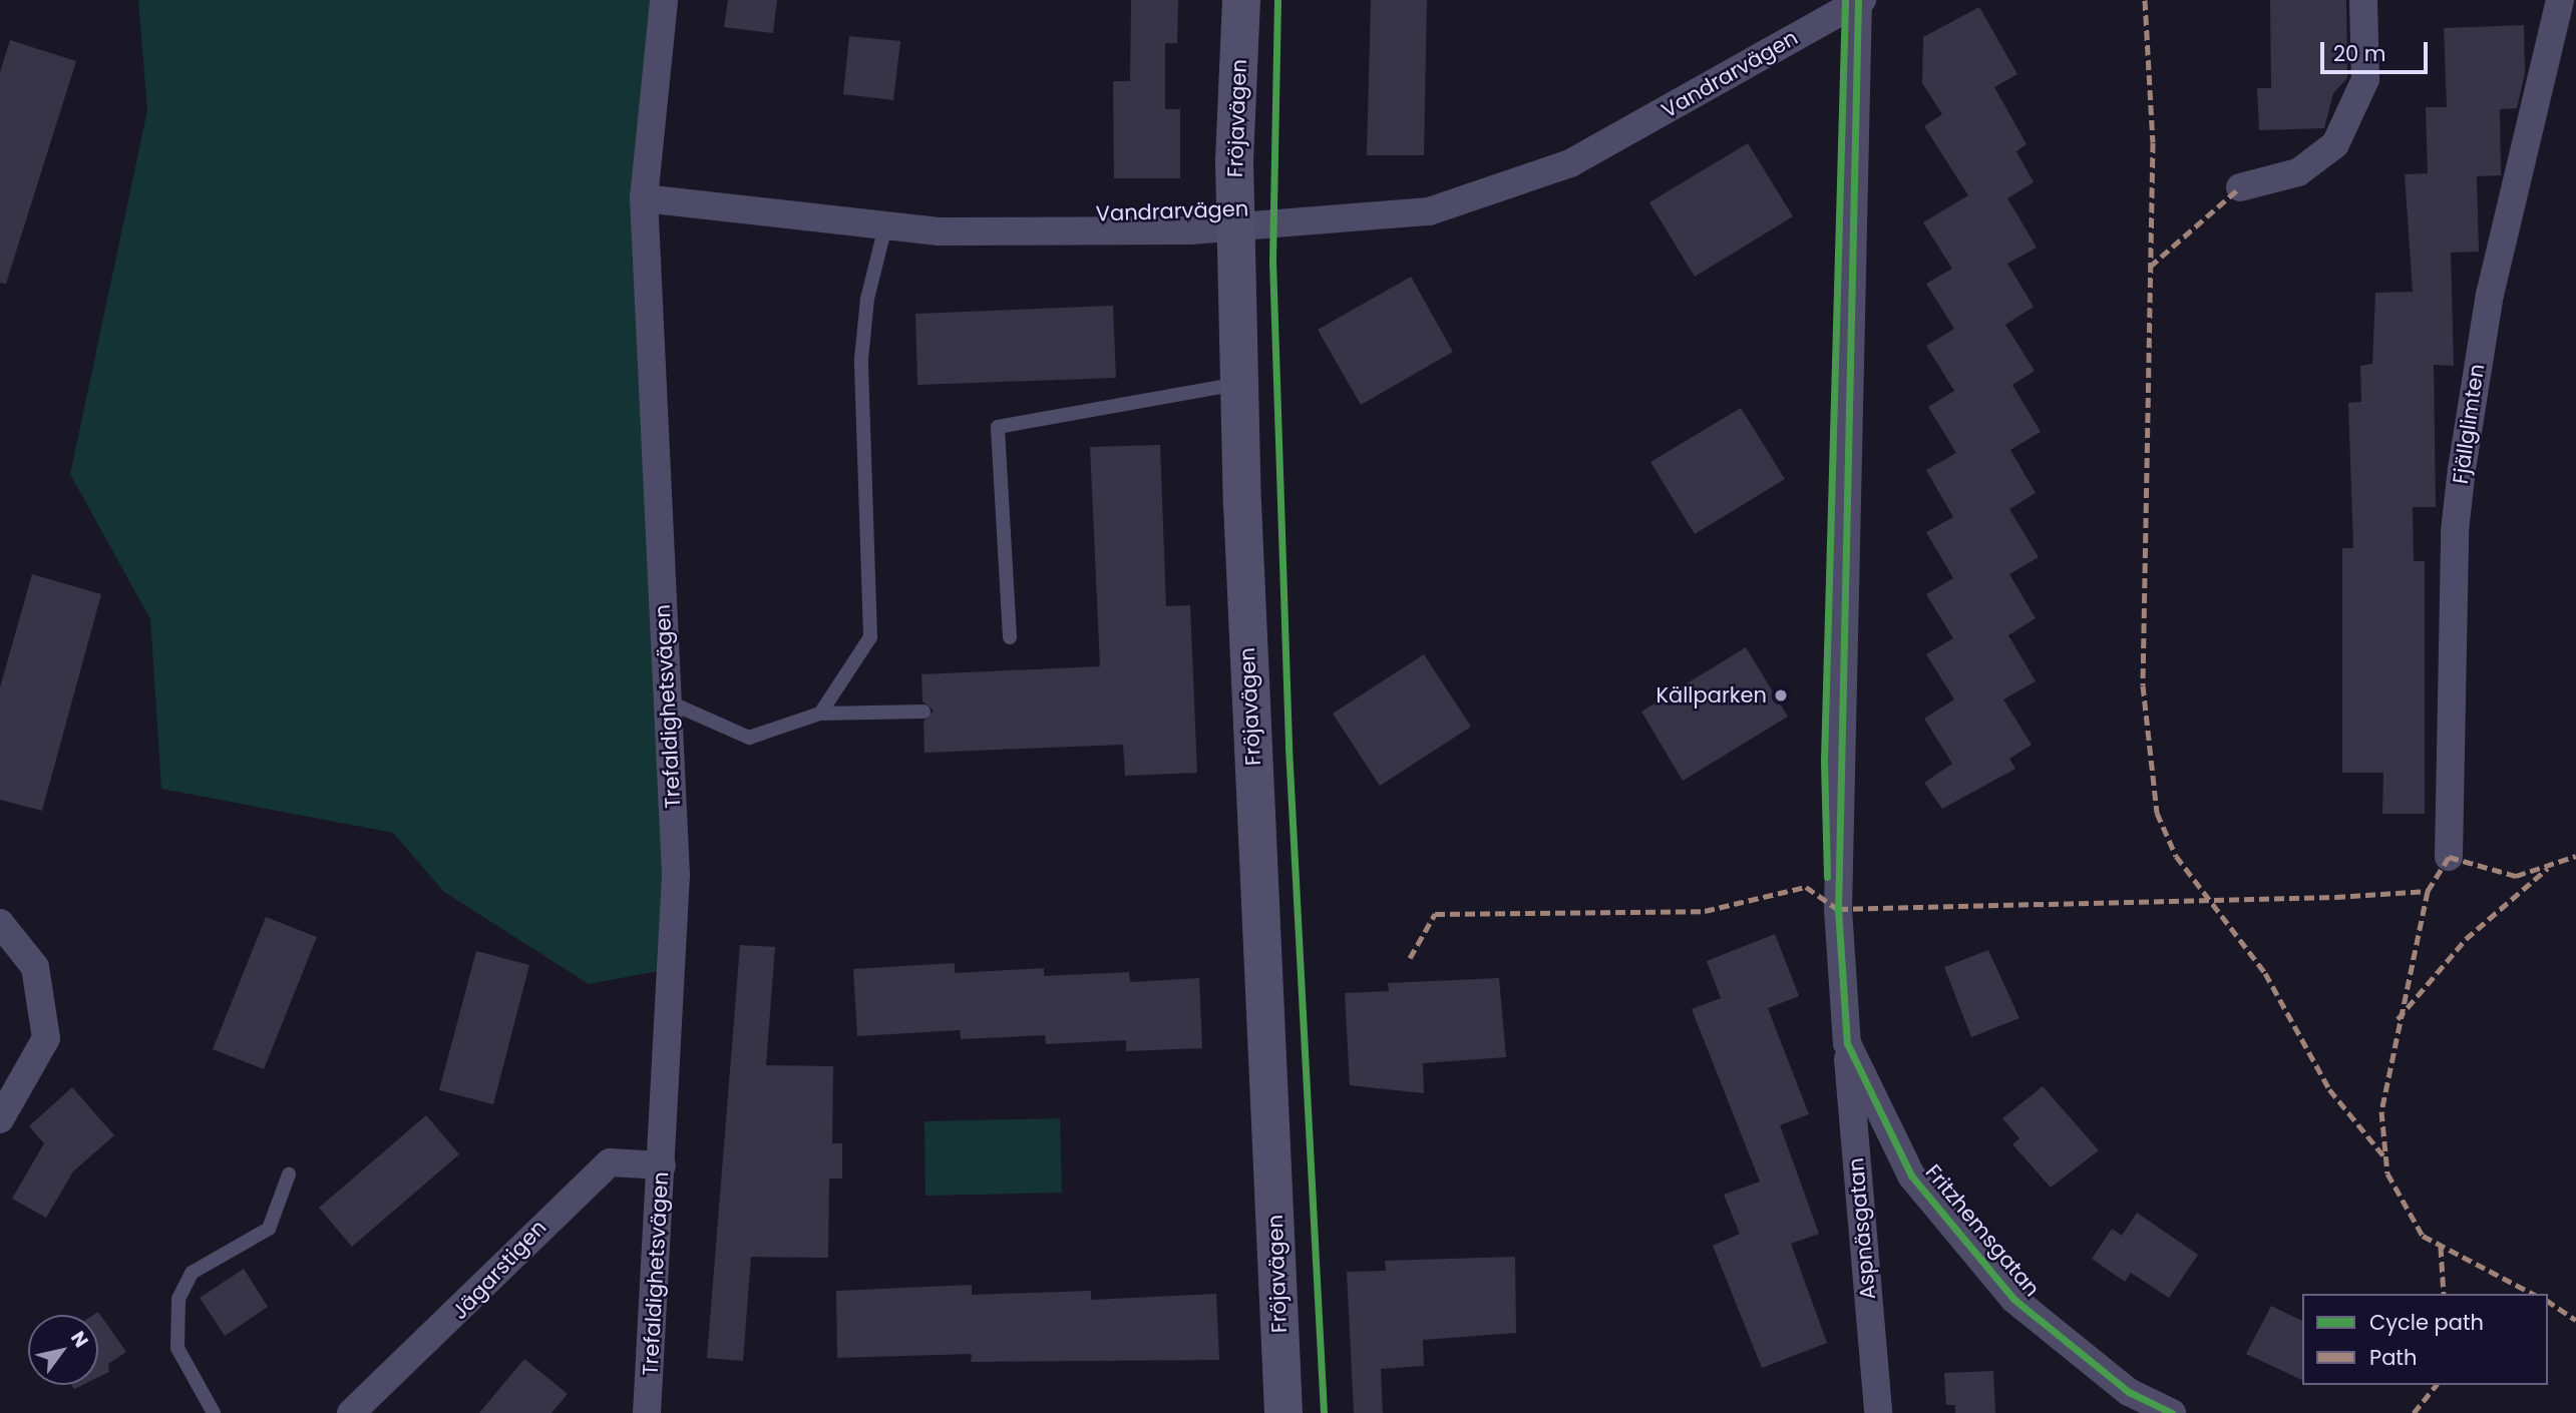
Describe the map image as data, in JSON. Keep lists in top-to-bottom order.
{
  "streets": {
    "street": [
      "Vandrarvägen",
      "Fröjavägen",
      "Fjällglimten",
      "Trefaldighetsvägen",
      "Aspnäsgatan",
      "Fritzhemsgatan",
      "Jägarstigen"
    ]
  },
  "crossings": [
    ["Vandrarvägen", "Fröjavägen"],
    ["Vandrarvägen", "Trefaldighetsvägen"],
    ["Vandrarvägen", "Fritzhemsgatan"],
    ["Trefaldighetsvägen", "Jägarstigen"],
    ["Aspnäsgatan", "Fritzhemsgatan"]
  ],
  "places": ["Källparken"],
  "legend": ["Cycle path", "Path"],
  "scale_bar": "20 m",
  "north": "top right"
}
